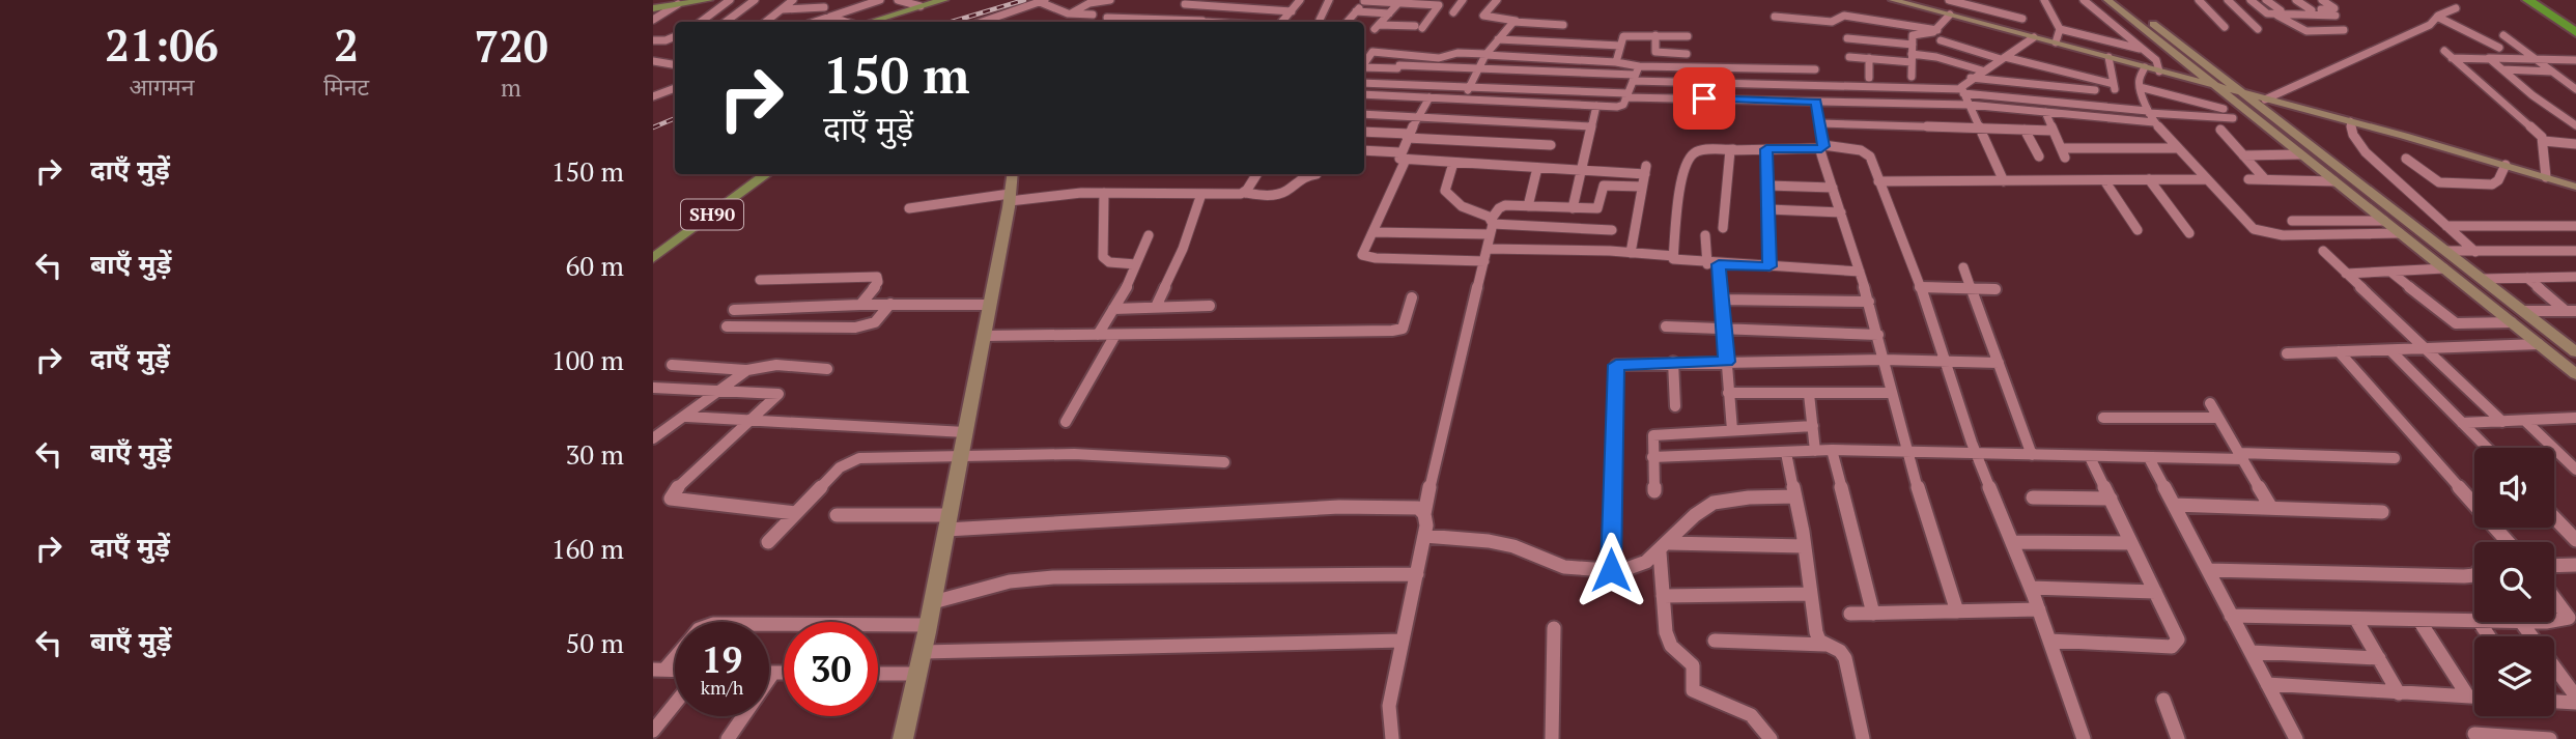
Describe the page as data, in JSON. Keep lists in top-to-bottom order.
{
  "streets": {
    "main road": ["SH90"]
  },
  "page": {
    "eta": [
      "21:06",
      "आगमन",
      "2",
      "मिनट",
      "720",
      "m"
    ],
    "turn": ["150 m", "दाएँ मुड़ें"],
    "list": [
      {
        "name": "दाएँ मुड़ें",
        "value": "150 m"
      },
      {
        "name": "बाएँ मुड़ें",
        "value": "60 m"
      },
      {
        "name": "दाएँ मुड़ें",
        "value": "100 m"
      },
      {
        "name": "बाएँ मुड़ें",
        "value": "30 m"
      },
      {
        "name": "दाएँ मुड़ें",
        "value": "160 m"
      },
      {
        "name": "बाएँ मुड़ें",
        "value": "50 m"
      }
    ],
    "speed": "19 km/h",
    "limit": "30"
  }
}
